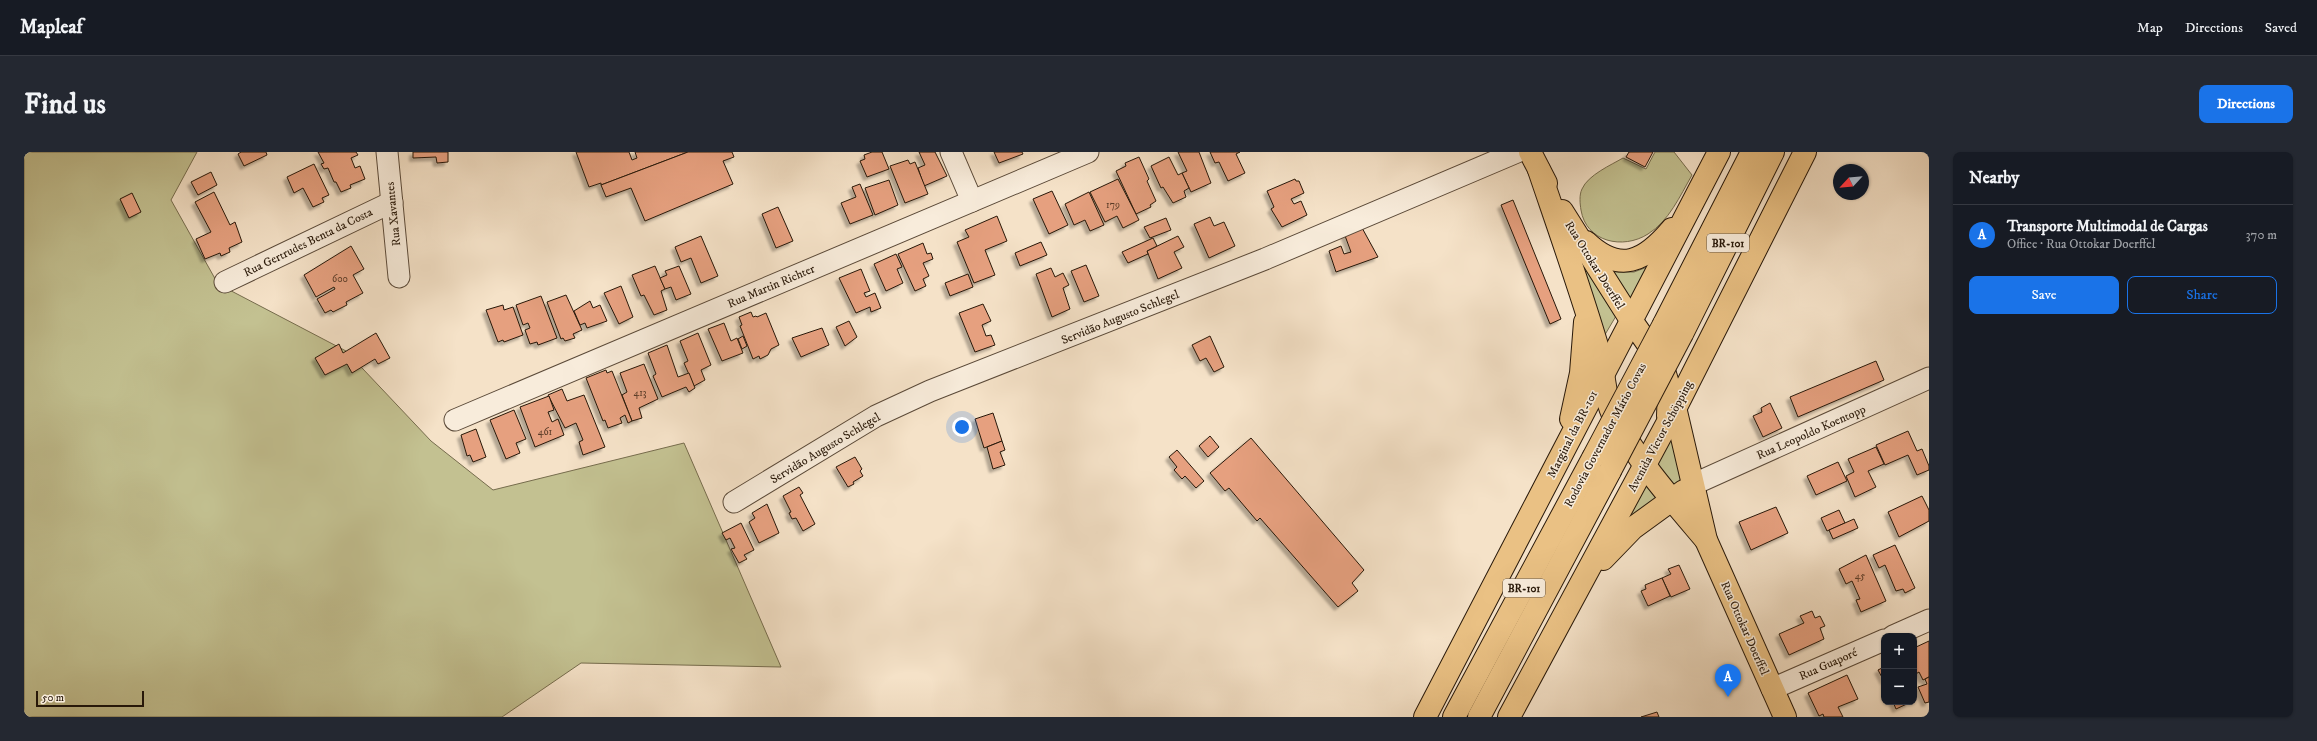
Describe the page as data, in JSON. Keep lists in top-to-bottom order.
{
  "streets": {
    "main road": [
      "BR-101",
      "Rua Ottokar Doerffel",
      "Marginal da BR-101",
      "Rodovia Governador Mário Covas",
      "Avenida Victor Schöpping"
    ],
    "street": [
      "Rua Xavantes",
      "Rua Gertrudes Benta da Costa",
      "Rua Martin Richter",
      "Servidão Augusto Schlegel",
      "Rua Leopoldo Koentopp",
      "Rua Guaporé"
    ]
  },
  "crossings": [
    ["Rua Xavantes", "Rua Gertrudes Benta da Costa"],
    ["Rua Ottokar Doerffel", "Rua Leopoldo Koentopp"],
    ["Rua Ottokar Doerffel", "Marginal da BR-101"],
    ["Rua Ottokar Doerffel", "Avenida Victor Schöpping"],
    ["Rua Ottokar Doerffel", "Rua Guaporé"],
    ["Marginal da BR-101", "Avenida Victor Schöpping"]
  ],
  "house_numbers": [
    "179",
    "600",
    "413",
    "461",
    "45"
  ],
  "scale_bar": "50 m",
  "north": "bottom left",
  "page": {
    "header": "Mapleaf",
    "nav": ["Map", "Directions", "Saved"],
    "buttons": [
      "Directions",
      ["Save", "Share"]
    ],
    "title": "Find us",
    "heading": "Nearby",
    "list": [
      {
        "mark": "A",
        "name": "Transporte Multimodal de Cargas",
        "note": "Office · Rua Ottokar Doerffel",
        "value": "370 m"
      }
    ],
    "map_buttons": ["+", "−"],
    "pins": "A",
    "scale": "50 m"
  }
}
